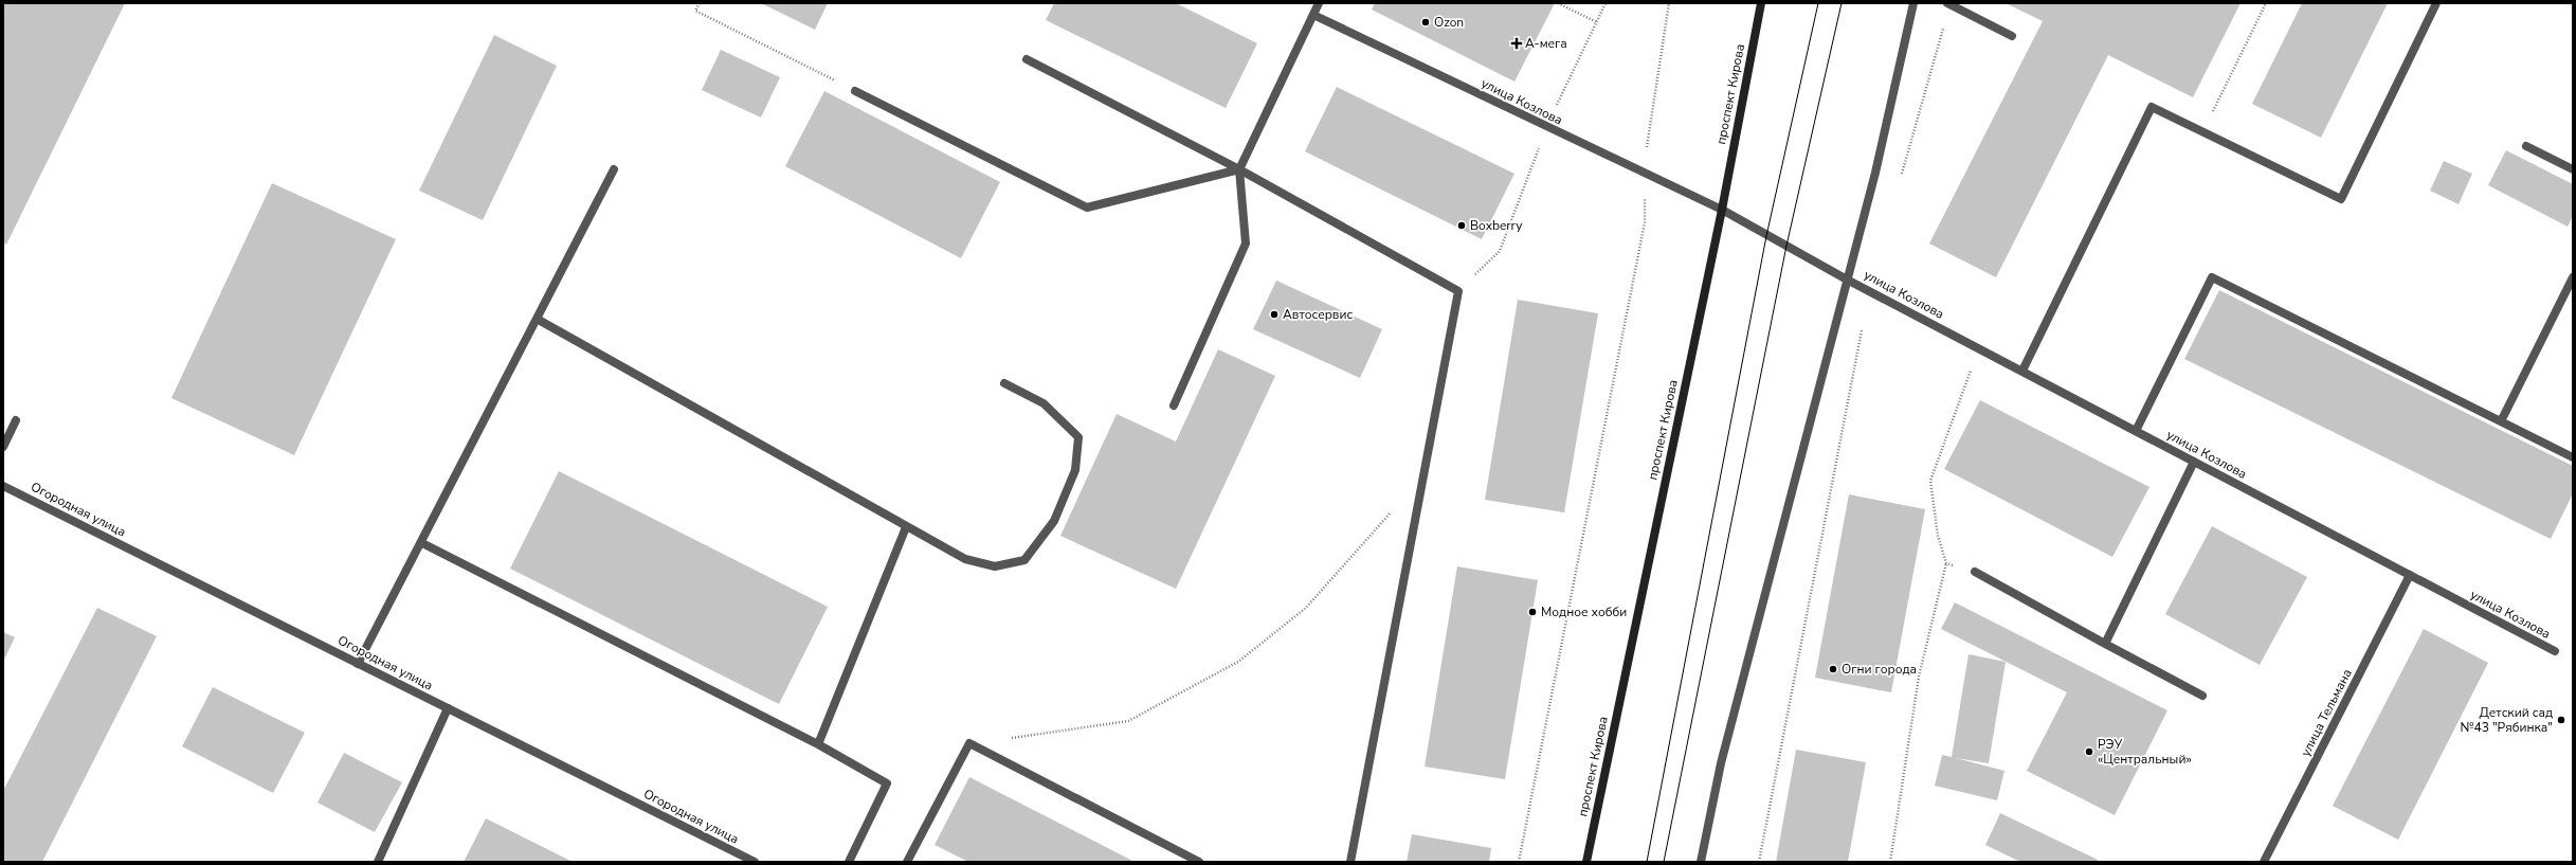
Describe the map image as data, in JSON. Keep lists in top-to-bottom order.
{
  "streets": {
    "main road": ["проспект Кирова"],
    "street": ["улица Козлова", "Огородная улица", "улица Тельмана"]
  },
  "crossings": [
    ["проспект Кирова", "улица Козлова"],
    ["улица Козлова", "улица Тельмана"]
  ],
  "places": {
    "other": [
      "Ozon",
      "Boxberry",
      "Автосервис",
      "Модное хобби",
      "Огни города",
      "Детский сад №43 \"Рябинка\"",
      "РЭУ «Центральный»"
    ],
    "health": ["А-мега"]
  }
}
